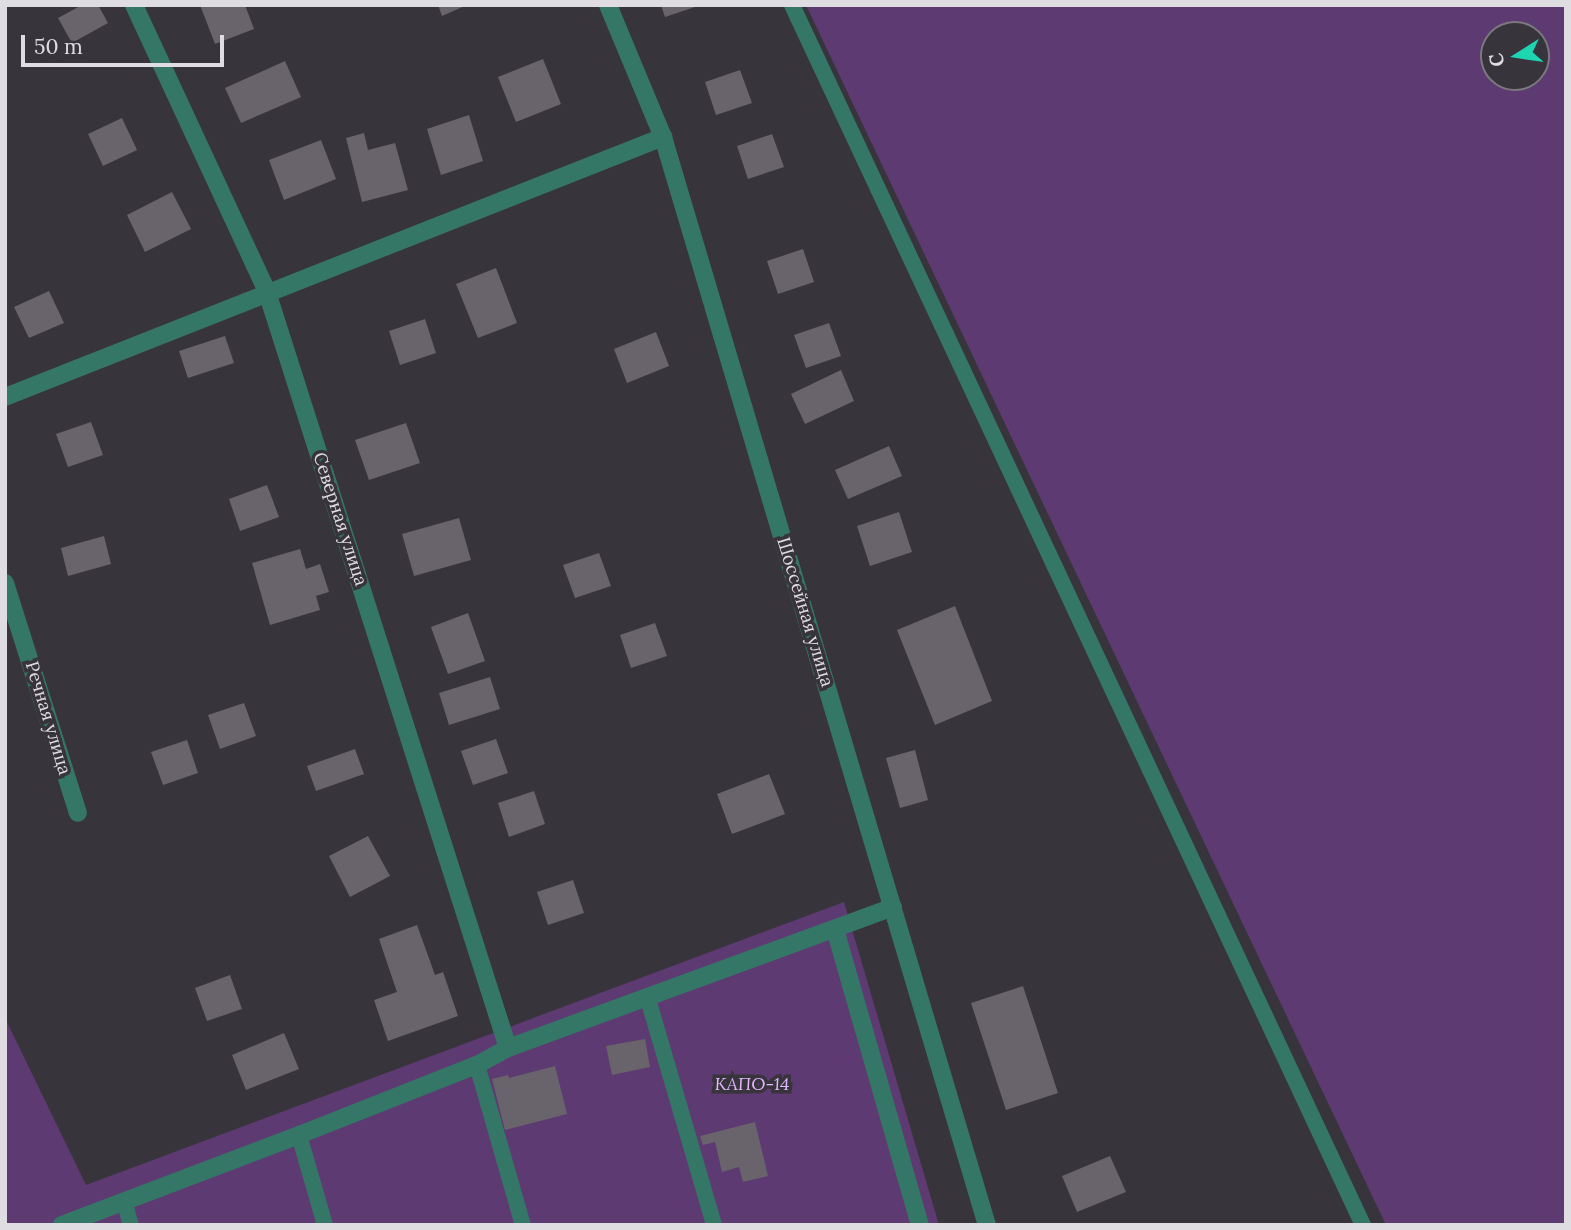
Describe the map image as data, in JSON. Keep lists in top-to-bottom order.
{
  "streets": {
    "street": ["Северная улица", "Шоссейная улица", "Речная улица"]
  },
  "parks": ["КАПО-14"],
  "scale_bar": "50 m",
  "north": "left"
}
